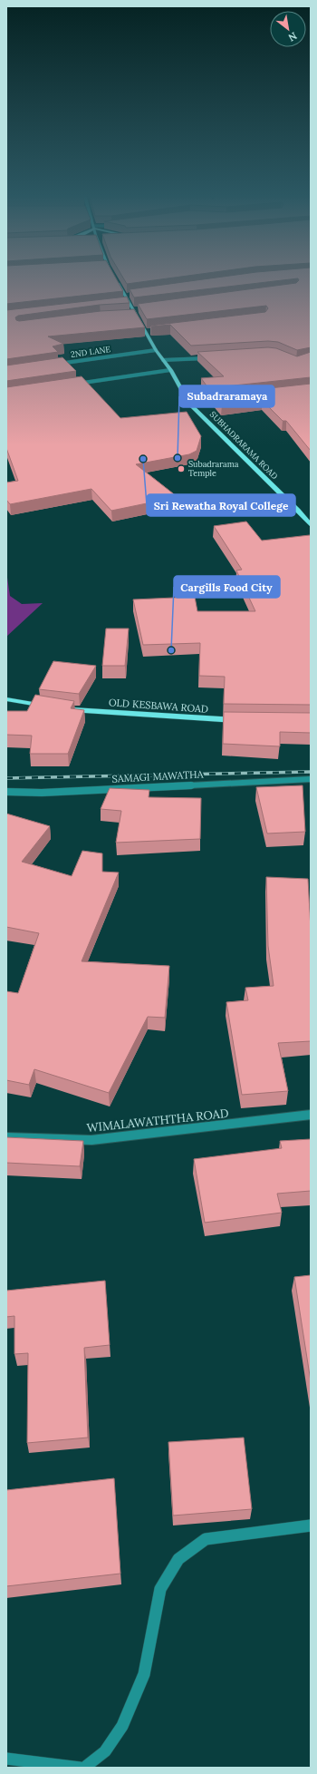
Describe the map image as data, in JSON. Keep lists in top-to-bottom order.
{
  "streets": {
    "main road": ["SUBHADRARAMA ROAD", "OLD KESBAWA ROAD"],
    "street": ["2ND LANE", "SAMAGI MAWATHA", "WIMALAWATHTHA ROAD"]
  },
  "crossings": [
    ["2ND LANE", "SUBHADRARAMA ROAD"]
  ],
  "places": [
    "Subadraramaya",
    "Sri Rewatha Royal College",
    "Subadrarama Temple",
    "Cargills Food City"
  ],
  "north": "bottom right"
}
